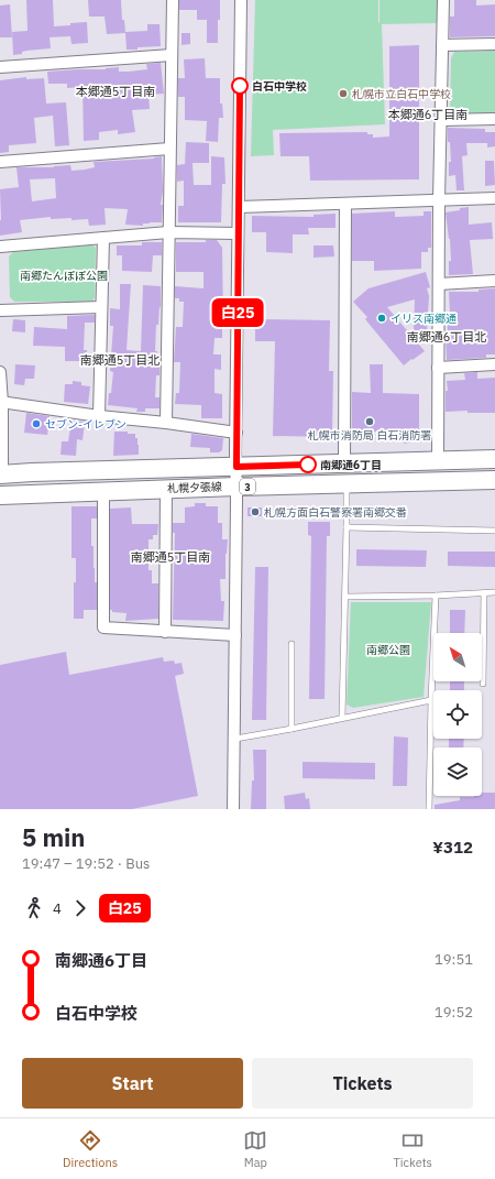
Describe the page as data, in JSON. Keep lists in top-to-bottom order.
{
  "streets": {
    "main road": ["3", "札幌夕張線"]
  },
  "districts": [
    "本郷通5丁目南",
    "本郷通6丁目南",
    "南郷通6丁目北",
    "南郷通5丁目北",
    "南郷通5丁目南"
  ],
  "parks": ["南郷たんぽぽ公園", "南郷公園"],
  "places": [
    "白石中学校",
    "札幌市立白石中学校",
    "イリス南郷通",
    "札幌市消防局 白石消防署",
    "セブン-イレブン",
    "南郷通6丁目",
    "札幌方面白石警察署南郷交番"
  ],
  "lines": ["bus line 白25"],
  "north": "top left",
  "page": {
    "on_map": "白25",
    "heading": ["5 min", "19:47 – 19:52 · Bus", "¥312"],
    "legs": ["4", "白25"],
    "list": [
      {
        "name": "南郷通6丁目",
        "value": "19:51"
      },
      {
        "name": "白石中学校",
        "value": "19:52"
      }
    ],
    "buttons": ["Start", "Tickets"],
    "tabs": ["Directions", "Map", "Tickets"]
  }
}
